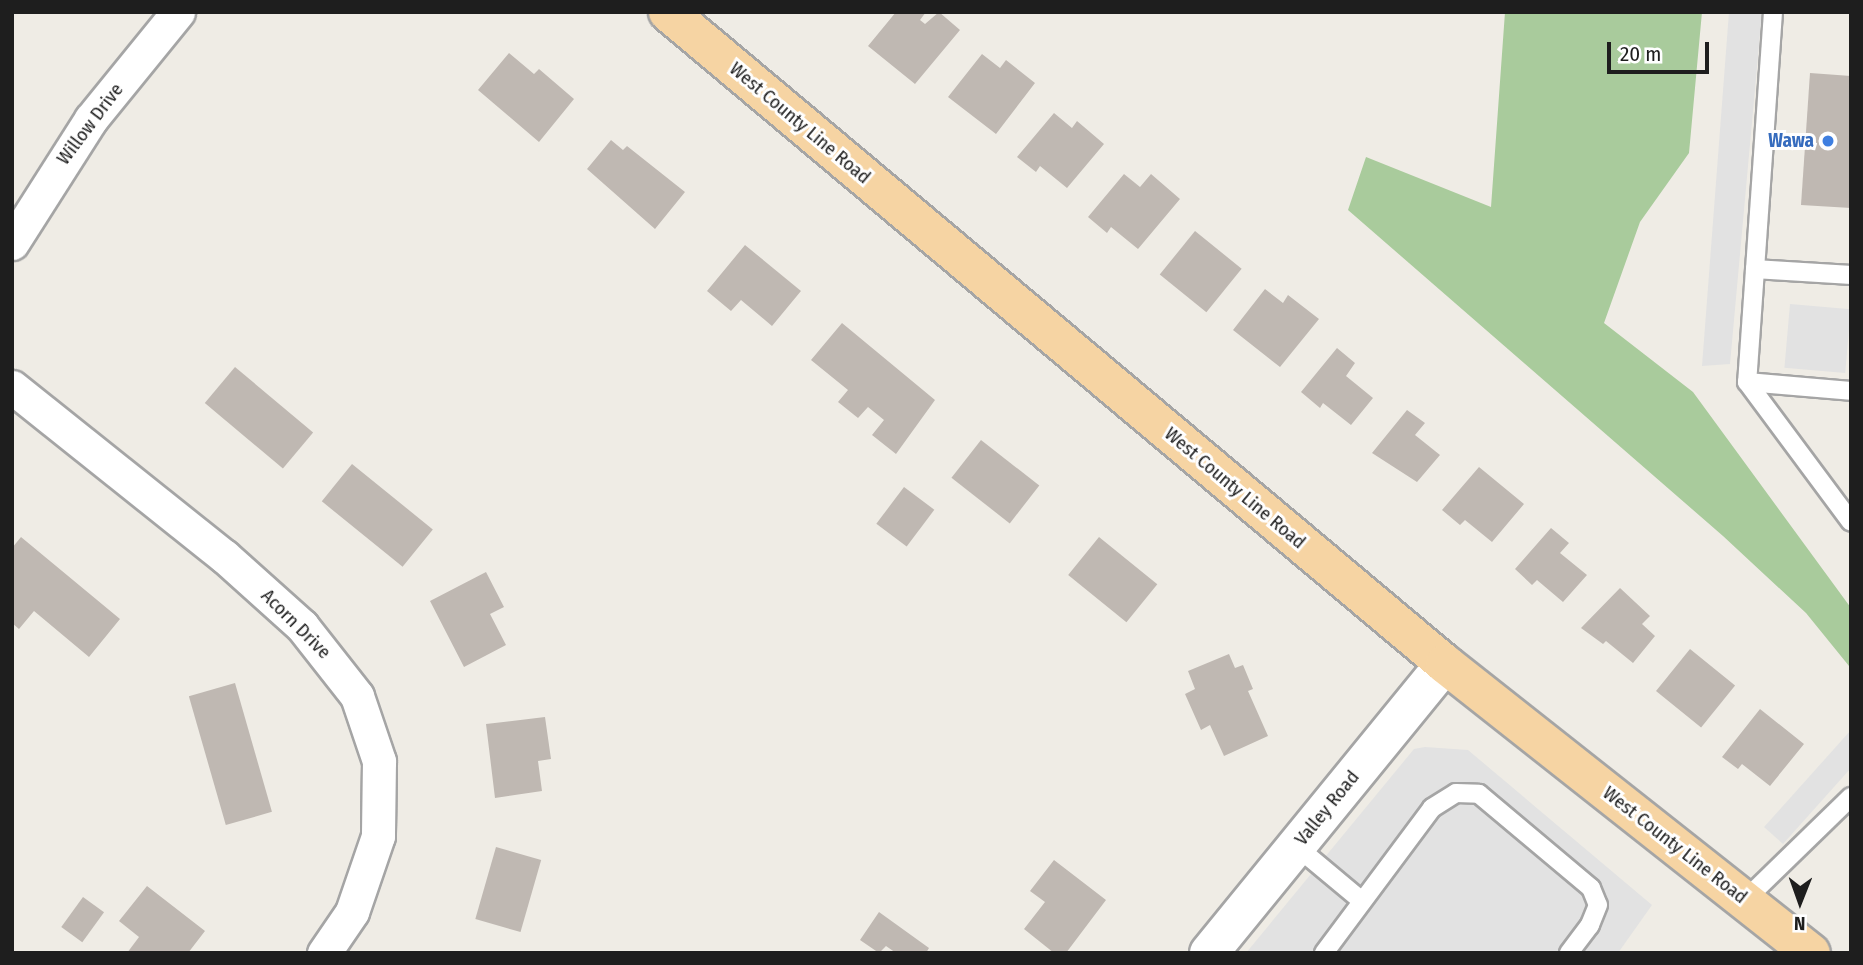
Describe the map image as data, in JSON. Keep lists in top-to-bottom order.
{
  "streets": {
    "main road": ["West County Line Road"],
    "street": ["Willow Drive", "Acorn Drive", "Valley Road"]
  },
  "crossings": [
    ["West County Line Road", "Valley Road"]
  ],
  "places": ["Wawa"],
  "scale_bar": "20 m",
  "north": "bottom"
}
